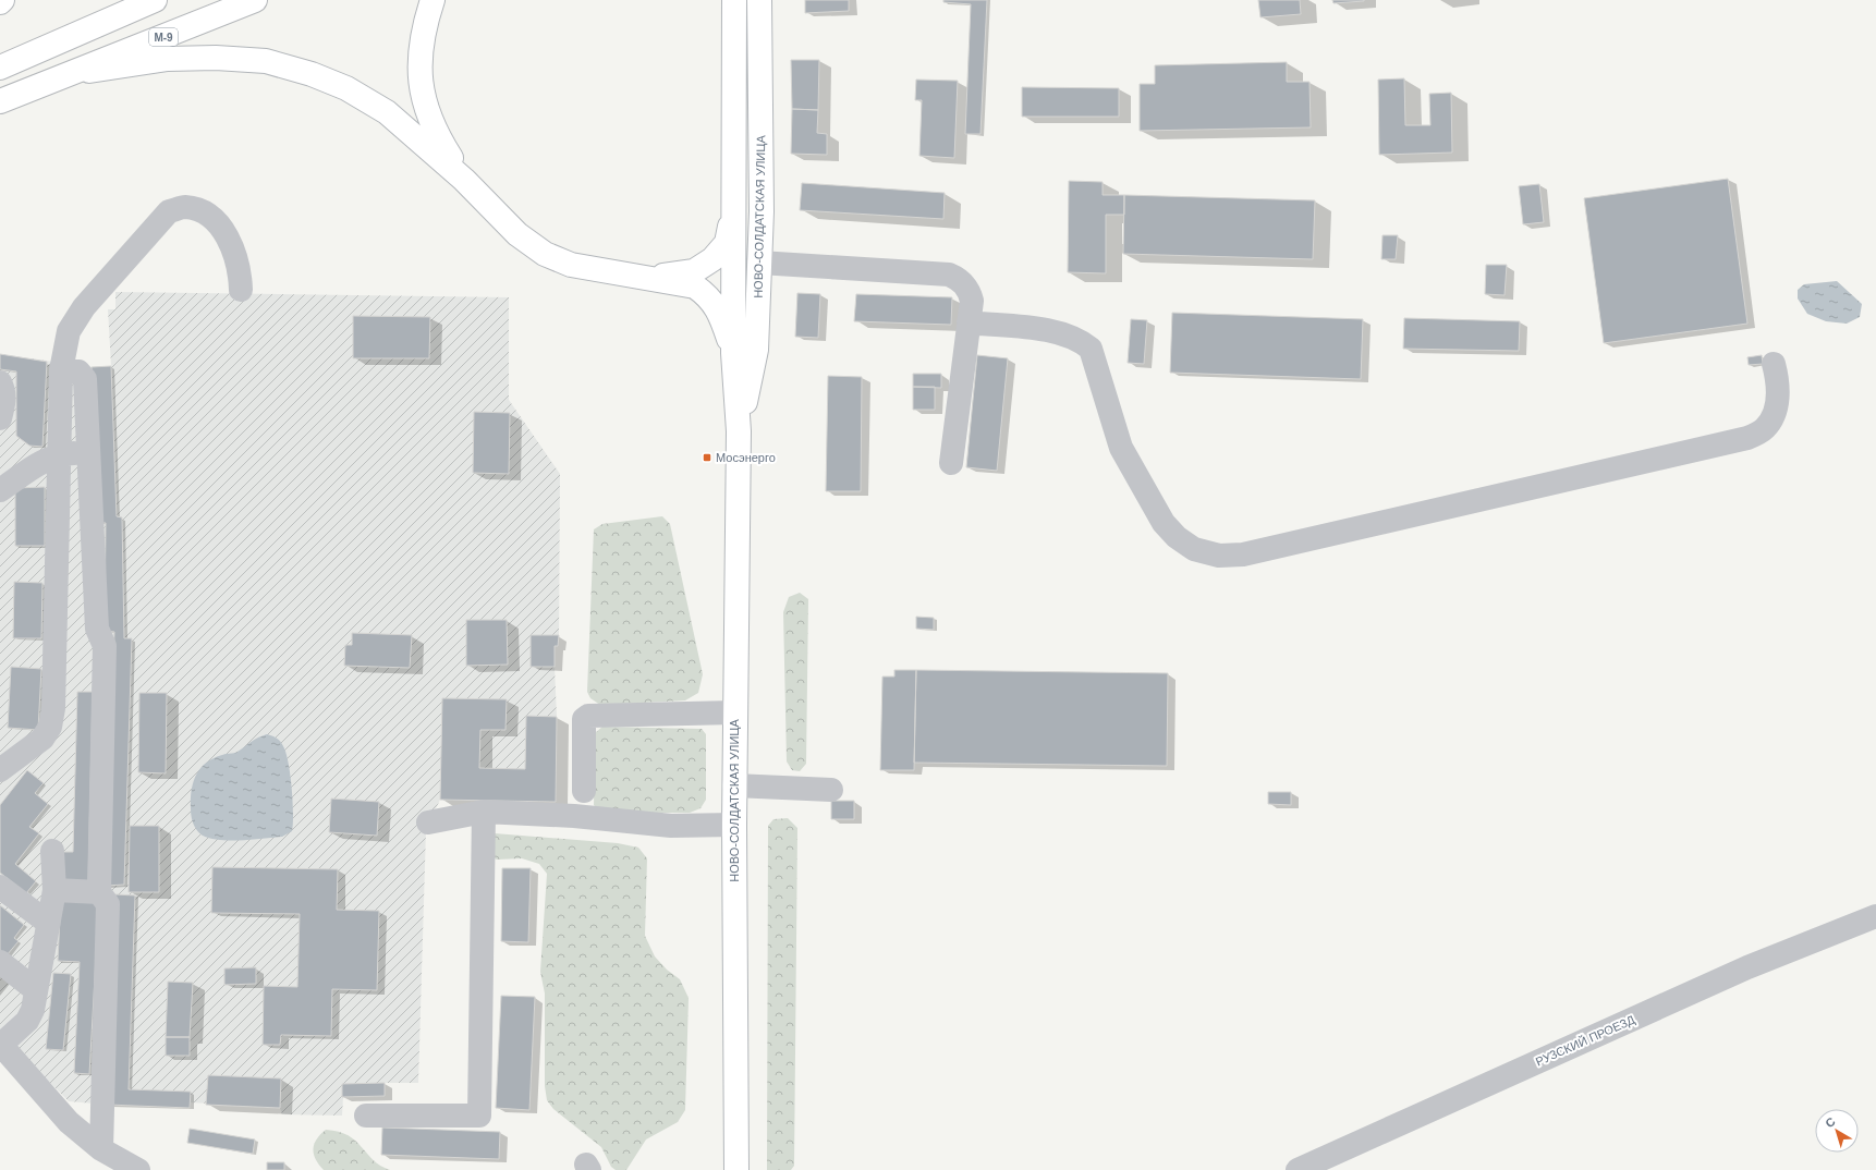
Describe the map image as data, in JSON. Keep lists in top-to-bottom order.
{
  "streets": {
    "main road": ["М-9", "НОВО-СОЛДАТСКАЯ УЛИЦА"],
    "street": ["РУЗСКИЙ ПРОЕЗД"]
  },
  "places": {
    "transit": ["Мосэнерго"]
  },
  "north": "top left"
}
